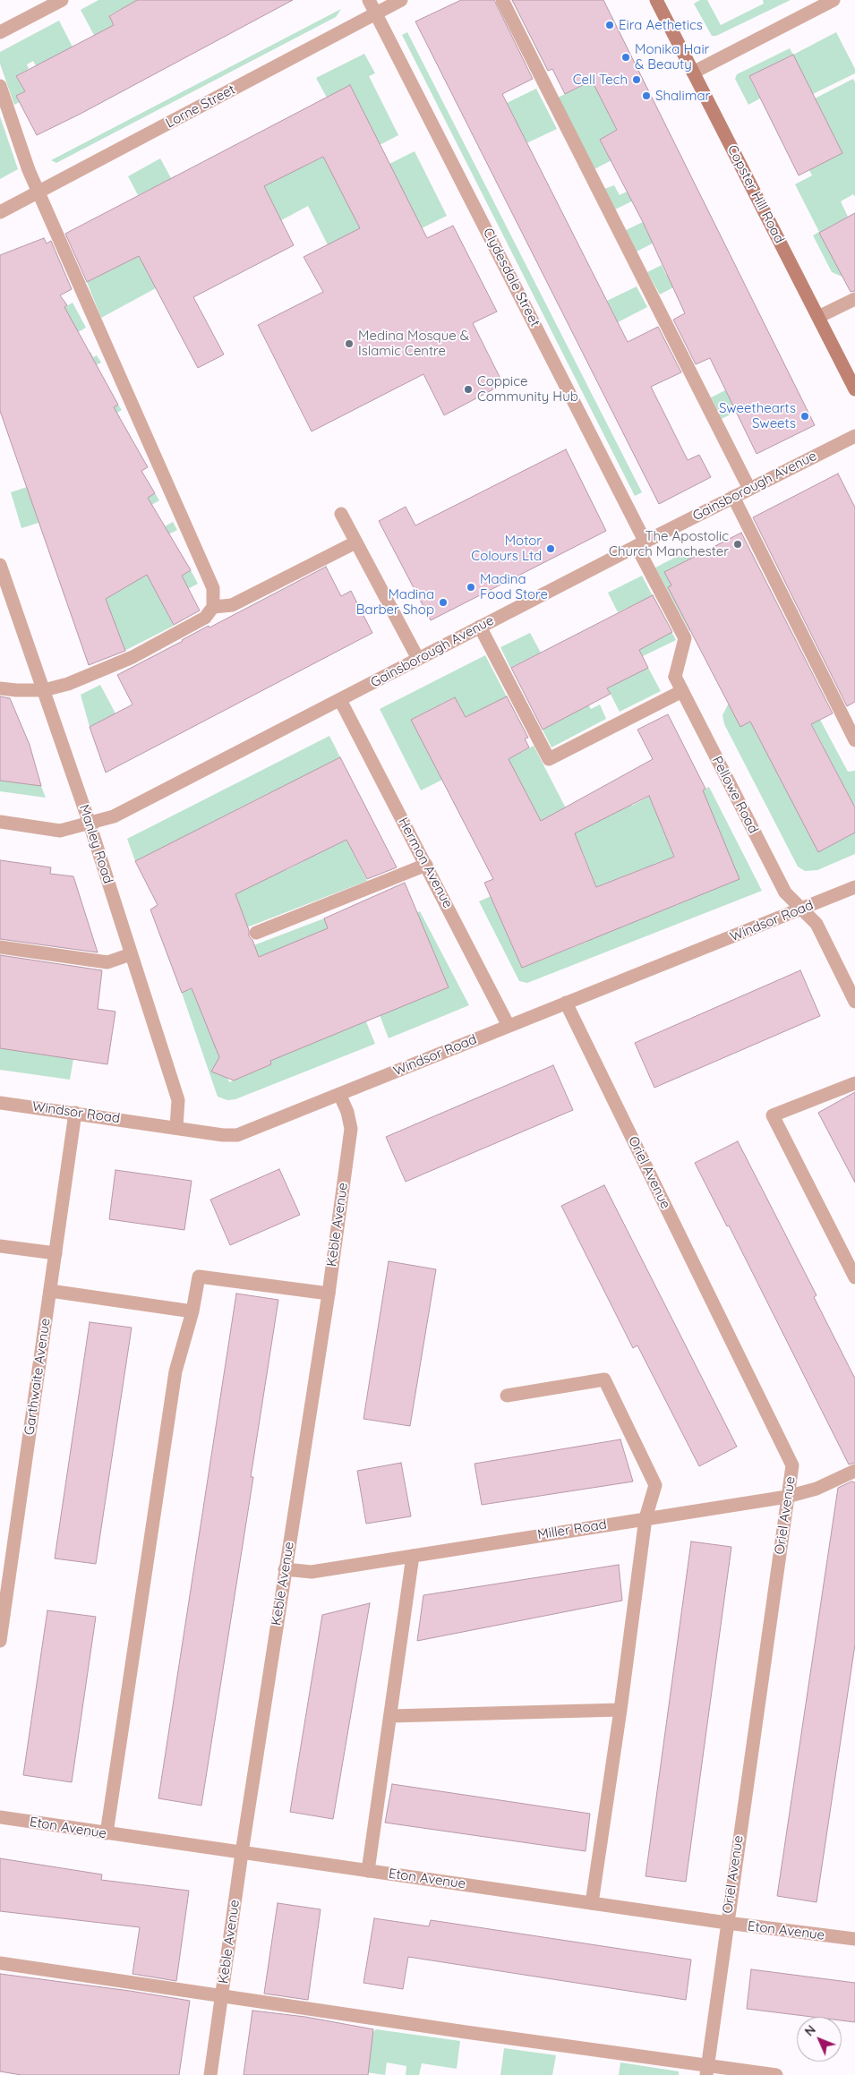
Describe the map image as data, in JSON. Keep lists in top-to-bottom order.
{
  "streets": {
    "street": [
      "Lorne Street",
      "Copster Hill Road",
      "Clydesdale Street",
      "Gainsborough Avenue",
      "Pellowe Road",
      "Manley Road",
      "Hermon Avenue",
      "Windsor Road",
      "Oriel Avenue",
      "Keble Avenue",
      "Garthwaite Avenue",
      "Miller Road",
      "Eton Avenue"
    ]
  },
  "crossings": [
    ["Lorne Street", "Clydesdale Street"],
    ["Clydesdale Street", "Gainsborough Avenue"],
    ["Clydesdale Street", "Pellowe Road"],
    ["Gainsborough Avenue", "Manley Road"],
    ["Gainsborough Avenue", "Hermon Avenue"],
    ["Pellowe Road", "Windsor Road"],
    ["Manley Road", "Windsor Road"],
    ["Hermon Avenue", "Windsor Road"],
    ["Windsor Road", "Oriel Avenue"],
    ["Windsor Road", "Keble Avenue"],
    ["Windsor Road", "Garthwaite Avenue"],
    ["Oriel Avenue", "Miller Road"],
    ["Oriel Avenue", "Eton Avenue"],
    ["Keble Avenue", "Miller Road"],
    ["Keble Avenue", "Eton Avenue"]
  ],
  "places": [
    "Eira Aethetics",
    "Monika Hair & Beauty",
    "Cell Tech",
    "Shalimar",
    "Medina Mosque & Islamic Centre",
    "Coppice Community Hub",
    "Sweethearts Sweets",
    "The Apostolic Church Manchester",
    "Motor Colours Ltd",
    "Madina Food Store",
    "Madina Barber Shop"
  ],
  "north": "top left"
}
